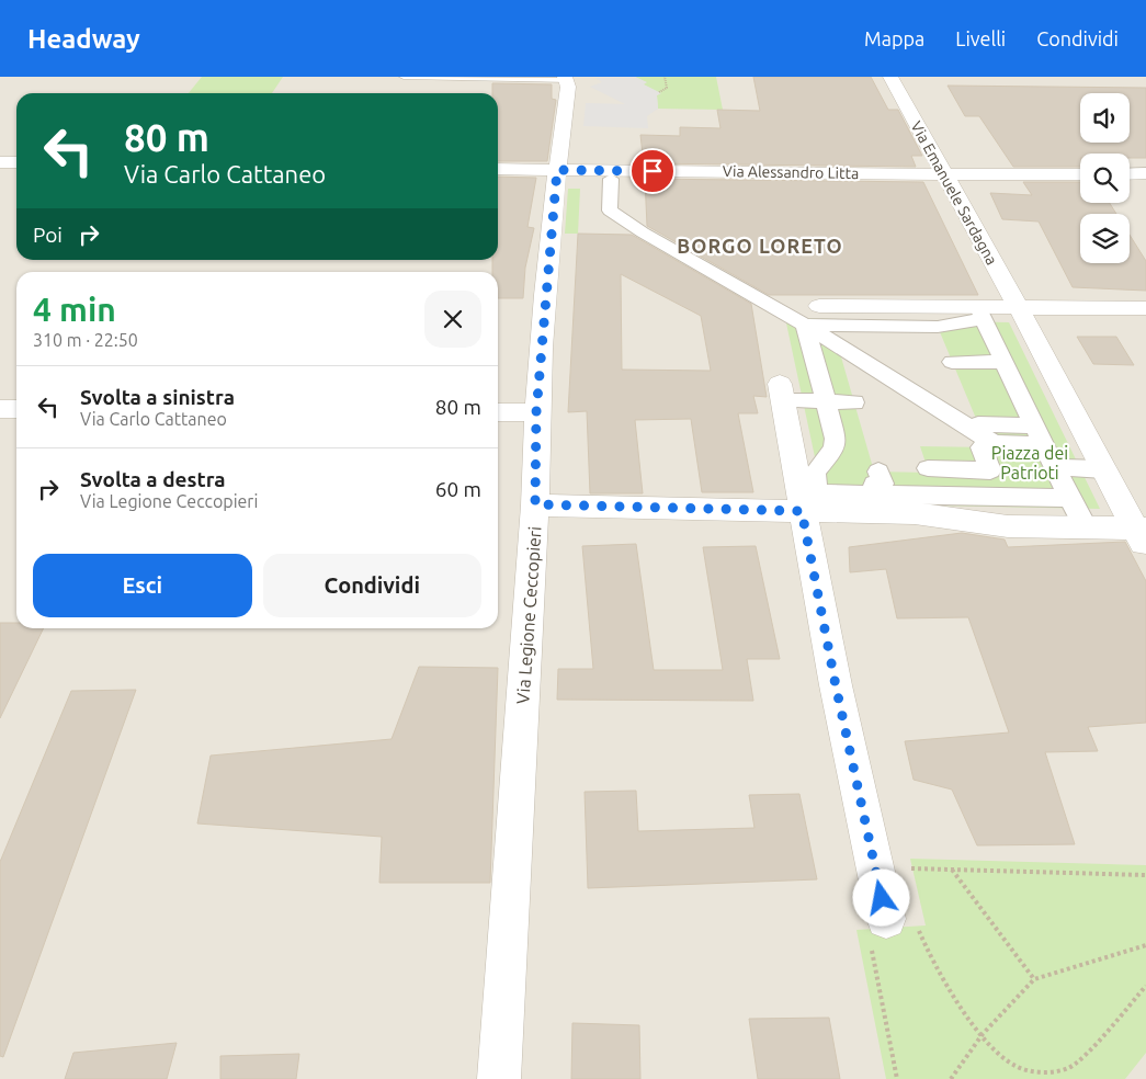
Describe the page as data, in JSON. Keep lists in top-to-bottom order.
{
  "streets": {
    "street": ["Via Alessandro Litta", "Via Emanuele Sardagna", "Via Legione Ceccopieri"]
  },
  "crossings": [
    ["Via Alessandro Litta", "Via Emanuele Sardagna"],
    ["Via Alessandro Litta", "Via Legione Ceccopieri"]
  ],
  "districts": ["BORGO LORETO"],
  "parks": ["Piazza dei Patrioti"],
  "page": {
    "header": "Headway",
    "nav": ["Mappa", "Livelli", "Condividi"],
    "turn": ["80 m", "Via Carlo Cattaneo"],
    "then": "Poi",
    "heading": ["4 min", "310 m · 22:50"],
    "list": [
      {
        "name": "Svolta a sinistra",
        "note": "Via Carlo Cattaneo",
        "value": "80 m"
      },
      {
        "name": "Svolta a destra",
        "note": "Via Legione Ceccopieri",
        "value": "60 m"
      }
    ],
    "buttons": ["Esci", "Condividi"]
  }
}
